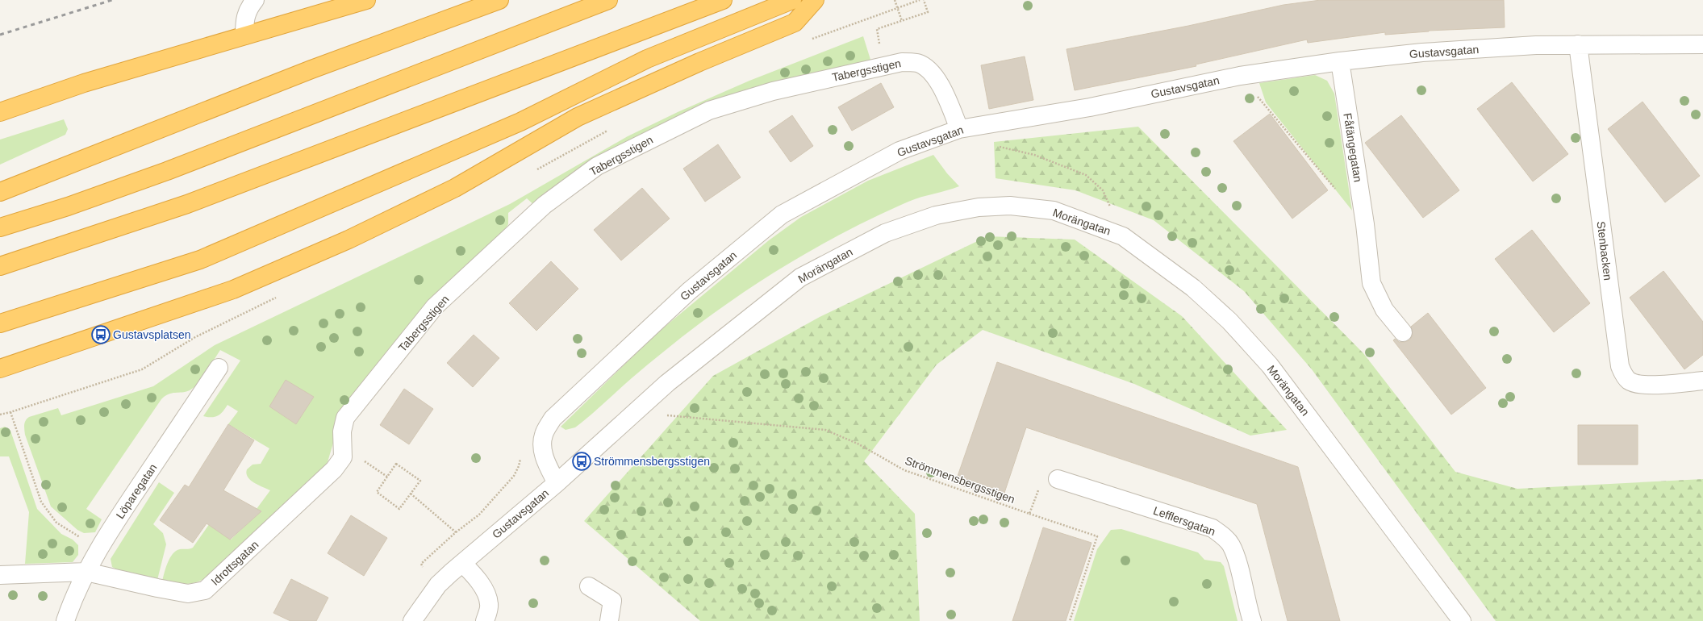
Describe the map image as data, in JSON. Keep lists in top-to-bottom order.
{
  "streets": {
    "street": [
      "Gustavsgatan",
      "Tabergsstigen",
      "Fåfängegatan",
      "Morängatan",
      "Stenbacken",
      "Löparegatan",
      "Lefflersgatan",
      "Idrottsgatan"
    ],
    "path": ["Strömmensbergsstigen"]
  },
  "crossings": [
    ["Gustavsgatan", "Tabergsstigen"],
    ["Gustavsgatan", "Fåfängegatan"],
    ["Gustavsgatan", "Morängatan"],
    ["Gustavsgatan", "Stenbacken"],
    ["Tabergsstigen", "Idrottsgatan"],
    ["Löparegatan", "Idrottsgatan"]
  ],
  "places": {
    "bus stop": ["Gustavsplatsen", "Strömmensbergsstigen"]
  }
}
